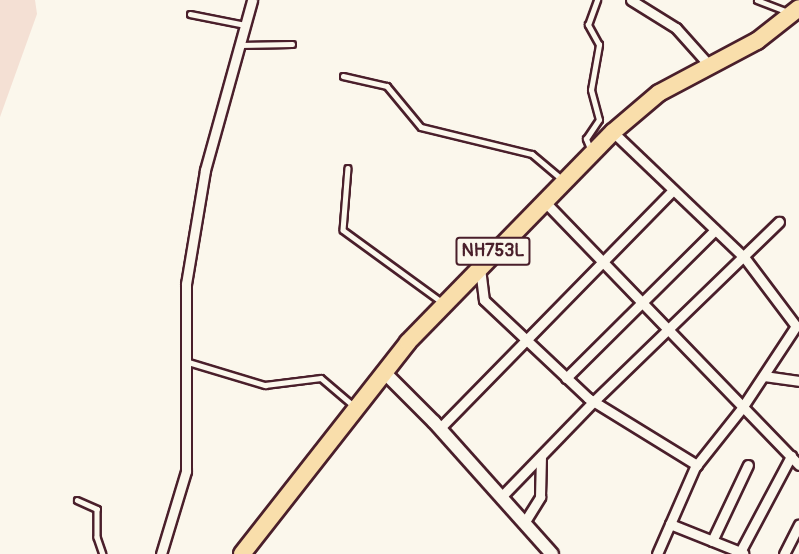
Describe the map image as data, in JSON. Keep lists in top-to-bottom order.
{
  "streets": {
    "highway": ["NH753L"]
  }
}
